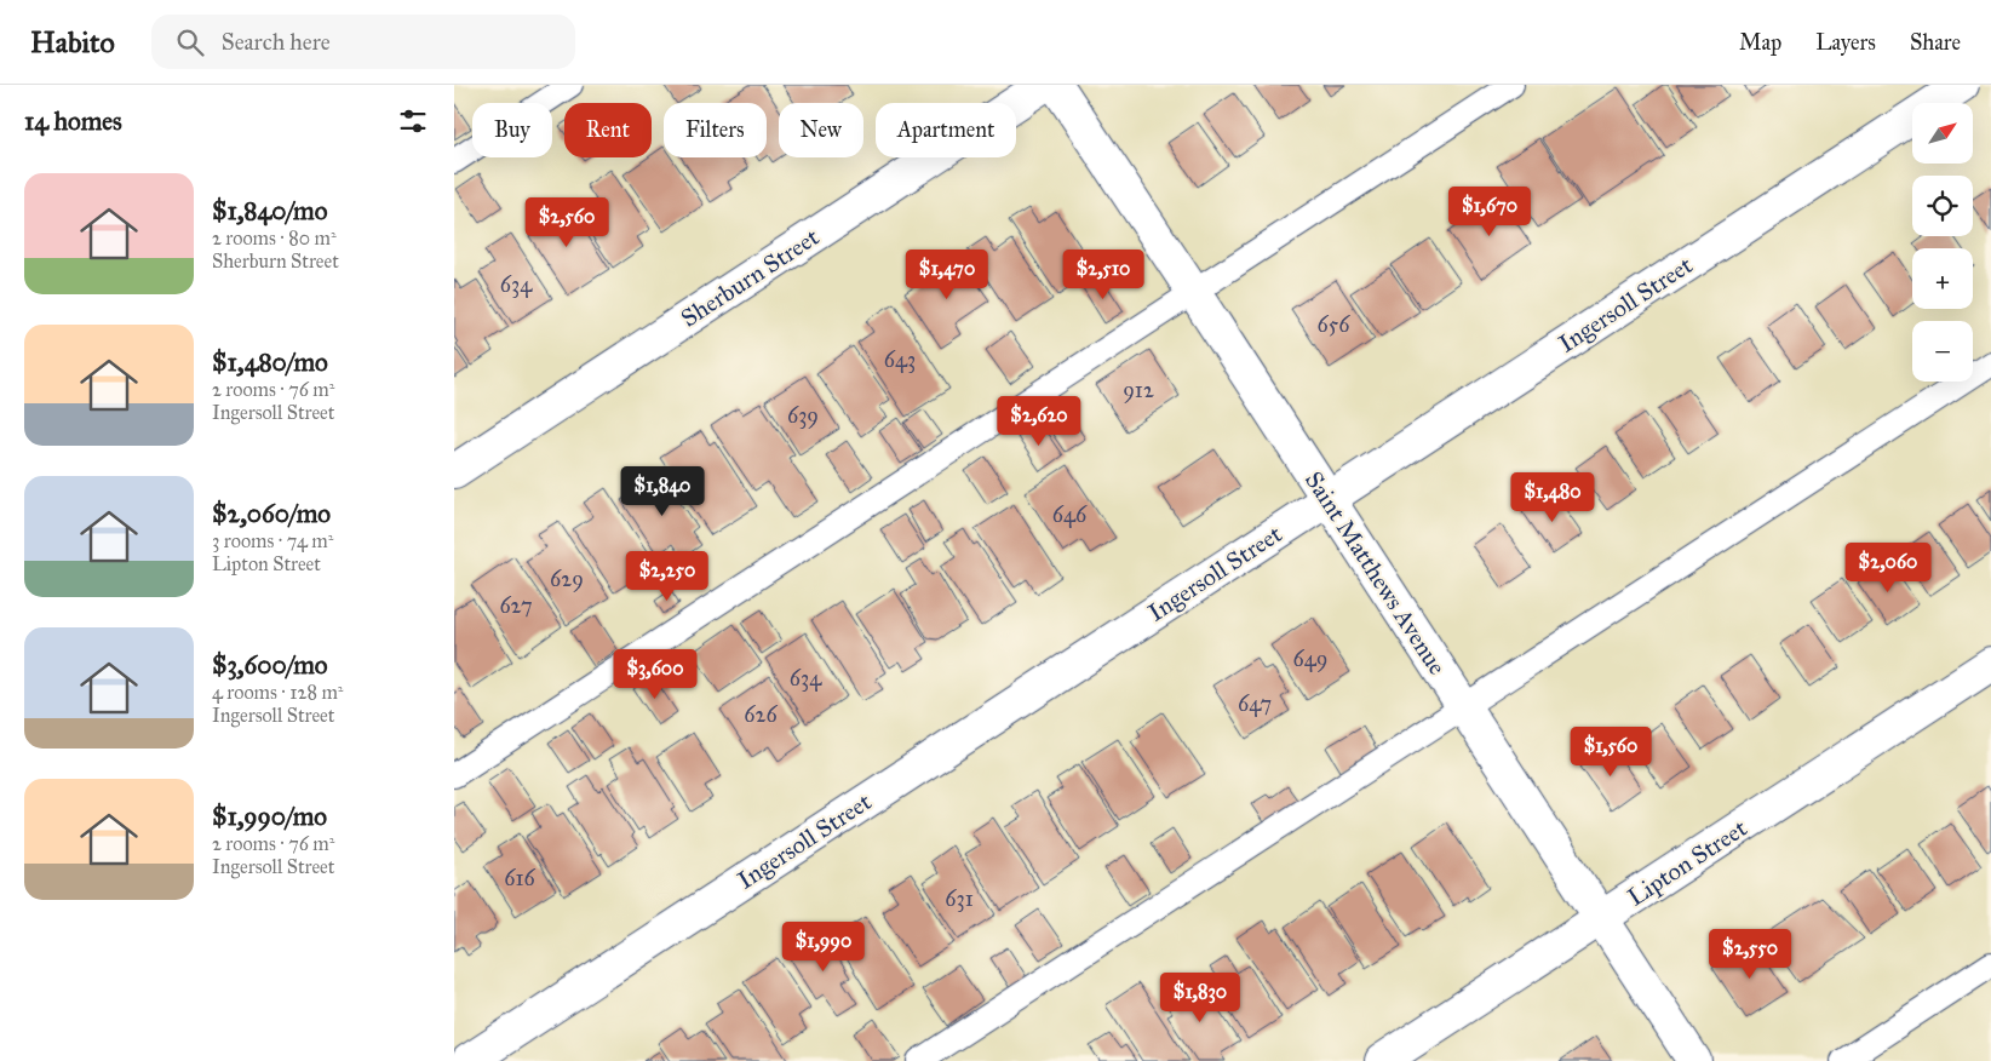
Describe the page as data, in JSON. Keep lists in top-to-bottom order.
{
  "streets": {
    "street": [
      "Sherburn Street",
      "Ingersoll Street",
      "Saint Matthews Avenue",
      "Lipton Street"
    ]
  },
  "crossings": [
    ["Ingersoll Street", "Saint Matthews Avenue"],
    ["Saint Matthews Avenue", "Lipton Street"]
  ],
  "house_numbers": [
    "634",
    "656",
    "643",
    "912",
    "639",
    "646",
    "629",
    "627",
    "649",
    "634",
    "647",
    "626",
    "616",
    "631"
  ],
  "north": "top right",
  "page": {
    "header": "Habito",
    "search": "Search here",
    "nav": ["Map", "Layers", "Share"],
    "heading": "14 homes",
    "map_buttons": ["+", "−"],
    "chip": [
      "Buy",
      "Rent",
      "Filters",
      "New",
      "Apartment"
    ],
    "list": [
      {
        "name": "$1,840/mo",
        "note": "2 rooms · 80 m² · Sherburn Street"
      },
      {
        "name": "$1,480/mo",
        "note": "2 rooms · 76 m² · Ingersoll Street"
      },
      {
        "name": "$2,060/mo",
        "note": "3 rooms · 74 m² · Lipton Street"
      },
      {
        "name": "$3,600/mo",
        "note": "4 rooms · 128 m² · Ingersoll Street"
      },
      {
        "name": "$1,990/mo",
        "note": "2 rooms · 76 m² · Ingersoll Street"
      }
    ],
    "price": [
      "$1,670",
      "$2,560",
      "$1,470",
      "$2,510",
      "$2,620",
      "$1,840",
      "$1,480",
      "$2,060",
      "$2,250",
      "$3,600",
      "$1,560",
      "$1,990",
      "$2,550",
      "$1,830"
    ]
  }
}
